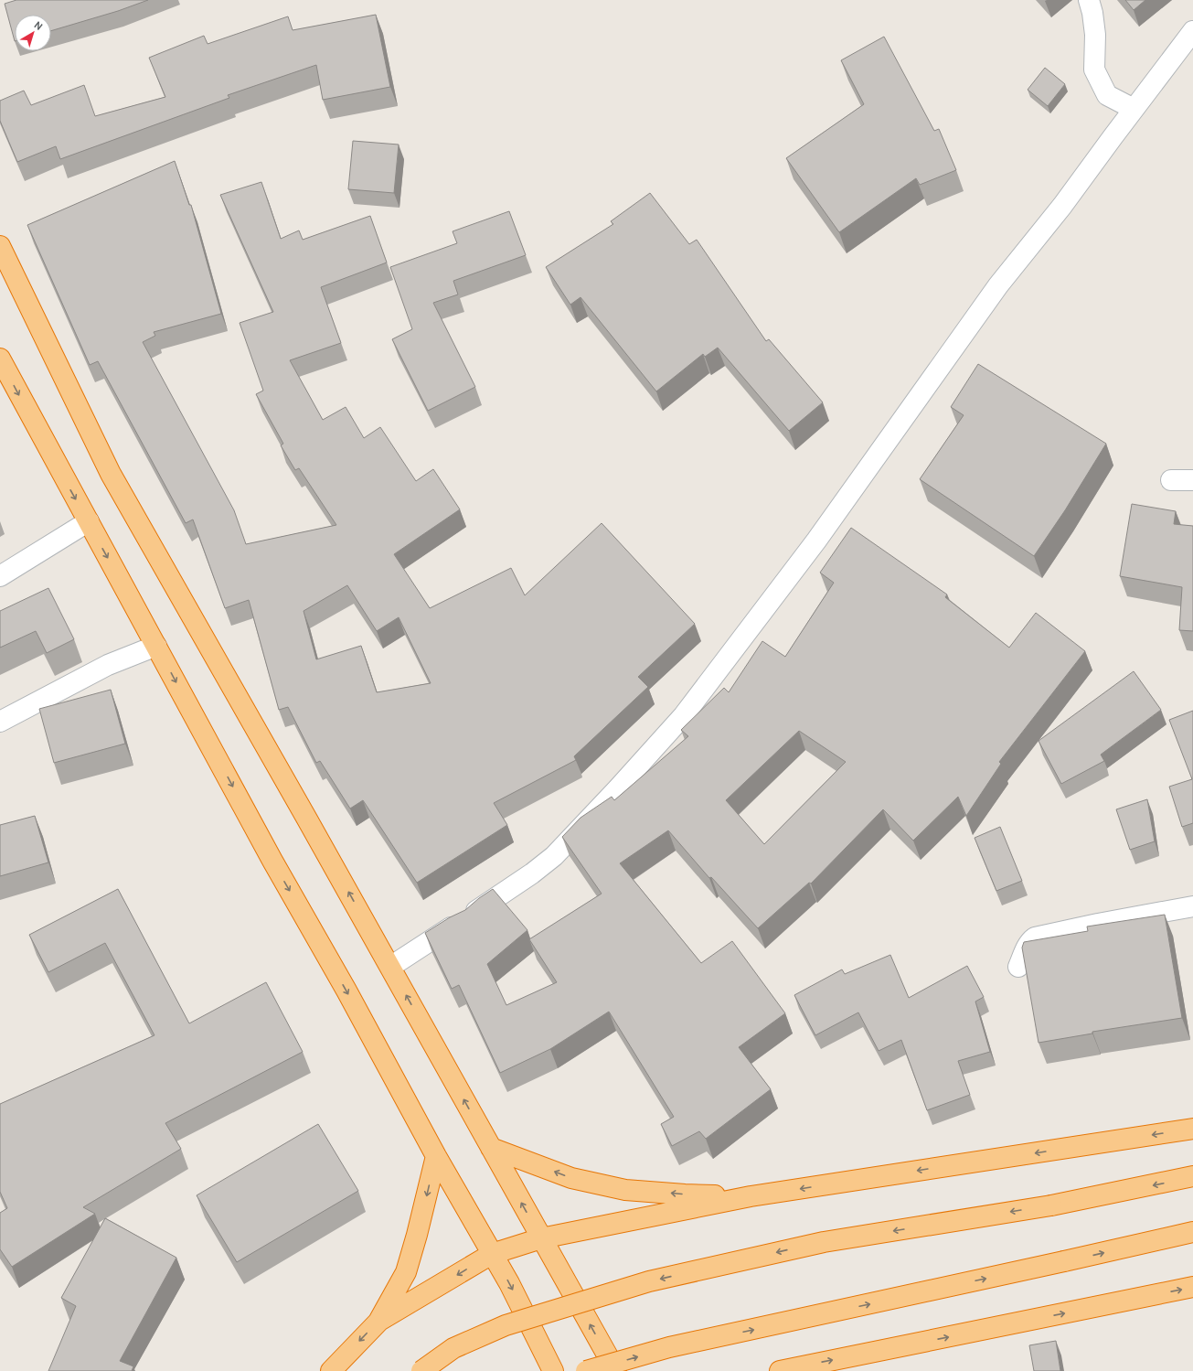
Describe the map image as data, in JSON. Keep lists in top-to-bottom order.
{
  "north": "top right"
}
